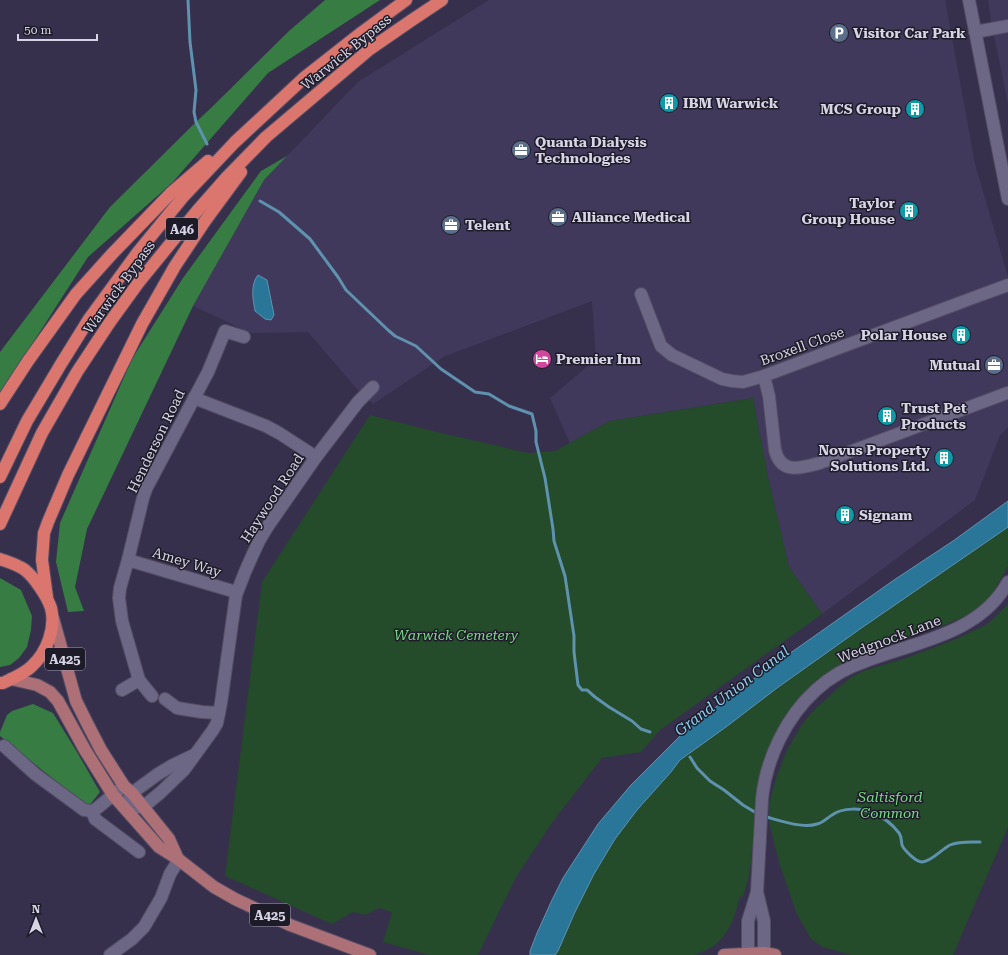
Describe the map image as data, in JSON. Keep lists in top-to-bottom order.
{
  "streets": {
    "highway": ["Warwick Bypass", "A46"],
    "main road": ["A425"],
    "street": [
      "Broxell Close",
      "Henderson Road",
      "Haywood Road",
      "Amey Way",
      "Wedgnock Lane"
    ]
  },
  "crossings": [
    ["Henderson Road", "Amey Way"],
    ["Haywood Road", "Amey Way"],
    ["Haywood Road", "A425"]
  ],
  "water": ["Grand Union Canal"],
  "parks": ["Warwick Cemetery", "Saltisford Common"],
  "places": {
    "parking": ["Visitor Car Park"],
    "building": [
      "IBM Warwick",
      "MCS Group",
      "Taylor Group House",
      "Polar House",
      "Trust Pet Products",
      "Novus Property Solutions Ltd.",
      "Signam"
    ],
    "office": [
      "Quanta Dialysis Technologies",
      "Alliance Medical",
      "Telent",
      "Mutual"
    ],
    "hotel": ["Premier Inn"]
  },
  "scale_bar": "50 m",
  "north": "top"
}
